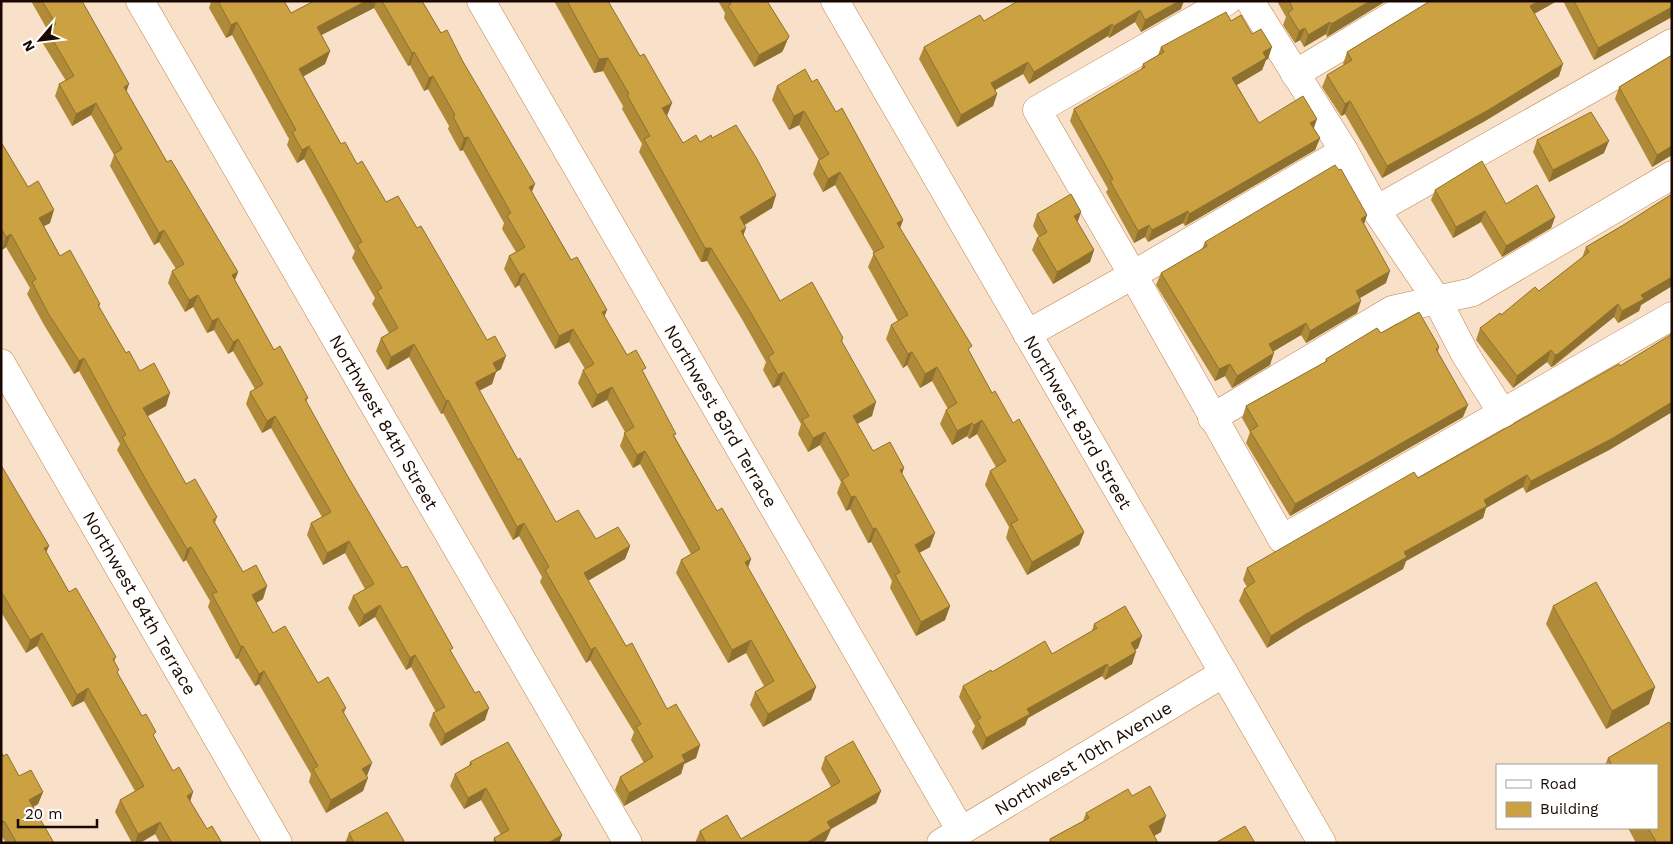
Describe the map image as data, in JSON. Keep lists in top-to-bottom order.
{
  "streets": {
    "street": [
      "Northwest 83rd Terrace",
      "Northwest 84th Street",
      "Northwest 83rd Street",
      "Northwest 84th Terrace",
      "Northwest 10th Avenue"
    ]
  },
  "crossings": [
    ["Northwest 83rd Terrace", "Northwest 10th Avenue"],
    ["Northwest 83rd Street", "Northwest 10th Avenue"]
  ],
  "legend": ["Road", "Building"],
  "scale_bar": "20 m",
  "north": "bottom left"
}
